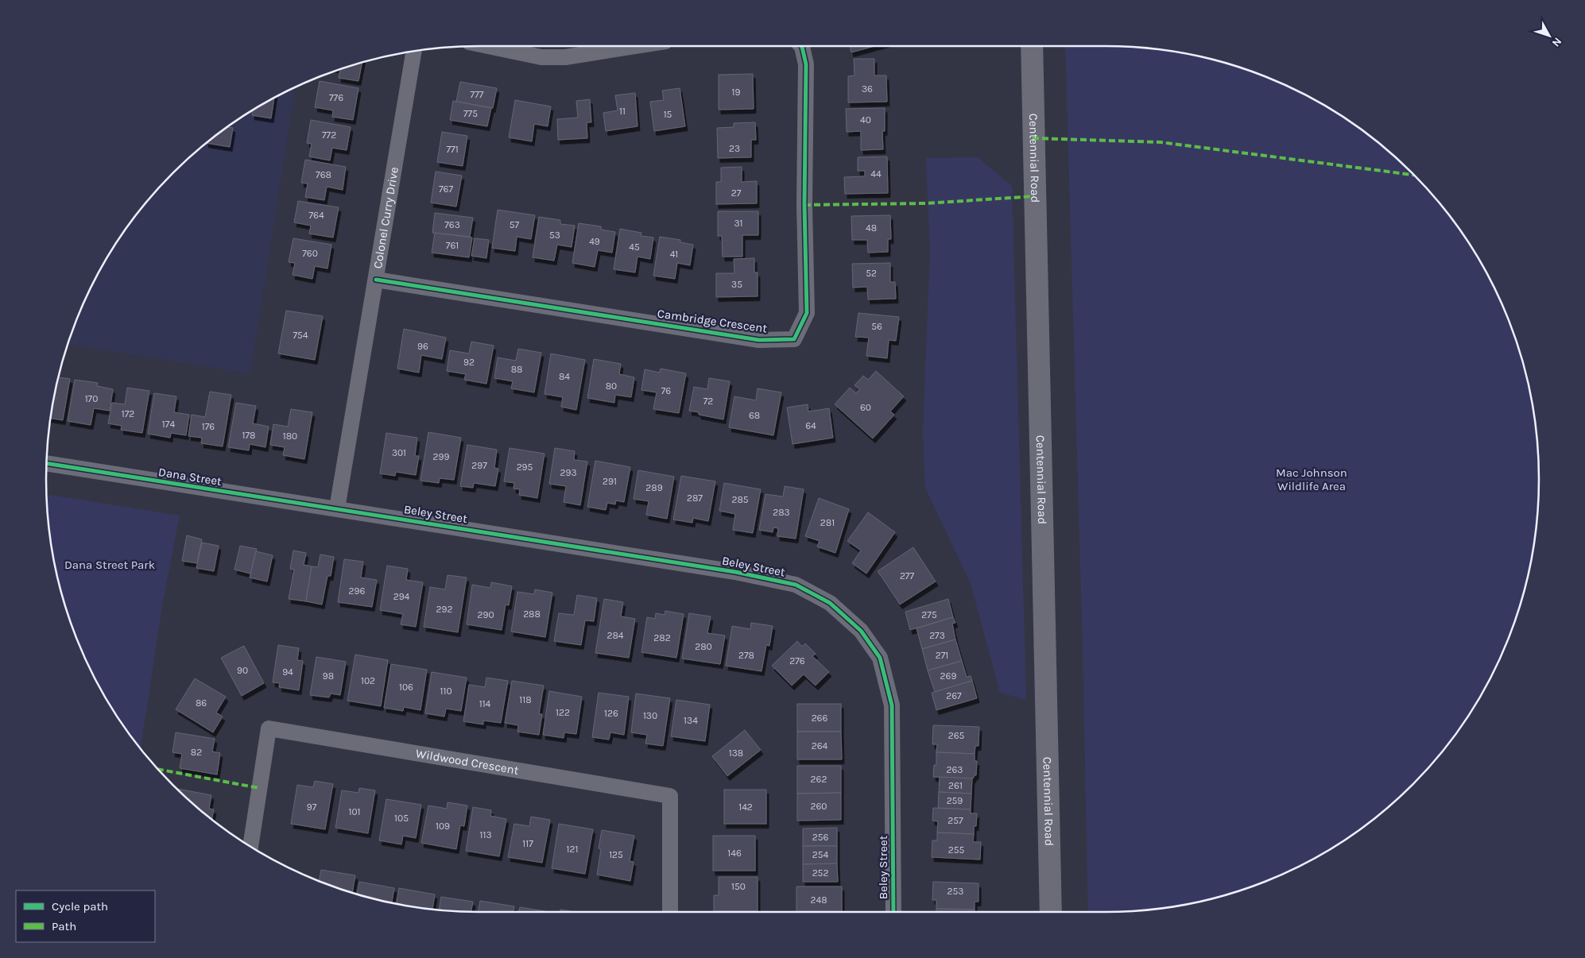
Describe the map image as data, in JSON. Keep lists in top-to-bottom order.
{
  "streets": {
    "main road": ["Centennial Road"],
    "street": [
      "Colonel Curry Drive",
      "Cambridge Crescent",
      "Dana Street",
      "Beley Street",
      "Wildwood Crescent"
    ]
  },
  "crossings": [
    ["Colonel Curry Drive", "Cambridge Crescent"],
    ["Colonel Curry Drive", "Dana Street"],
    ["Colonel Curry Drive", "Beley Street"],
    ["Dana Street", "Beley Street"]
  ],
  "parks": ["Mac Johnson Wildlife Area", "Dana Street Park"],
  "house_numbers": [
    "36",
    "19",
    "777",
    "776",
    "11",
    "775",
    "15",
    "40",
    "772",
    "23",
    "771",
    "44",
    "768",
    "767",
    "27",
    "764",
    "31",
    "763",
    "57",
    "48",
    "53",
    "49",
    "761",
    "45",
    "760",
    "41",
    "52",
    "35",
    "56",
    "754",
    "96",
    "92",
    "88",
    "84",
    "80",
    "76",
    "170",
    "72",
    "60",
    "172",
    "68",
    "174",
    "64",
    "176",
    "178",
    "180",
    "301",
    "299",
    "297",
    "295",
    "293",
    "291",
    "289",
    "287",
    "285",
    "283",
    "281",
    "277",
    "296",
    "294",
    "292",
    "288",
    "290",
    "275",
    "284",
    "273",
    "282",
    "280",
    "278",
    "271",
    "276",
    "90",
    "94",
    "98",
    "269",
    "102",
    "106",
    "110",
    "267",
    "118",
    "86",
    "114",
    "122",
    "126",
    "130",
    "266",
    "134",
    "265",
    "264",
    "82",
    "138",
    "263",
    "262",
    "261",
    "259",
    "260",
    "97",
    "142",
    "101",
    "105",
    "257",
    "109",
    "113",
    "256",
    "117",
    "121",
    "255",
    "146",
    "125",
    "254",
    "252",
    "150",
    "253",
    "248"
  ],
  "legend": ["Cycle path", "Path"],
  "north": "bottom right"
}
